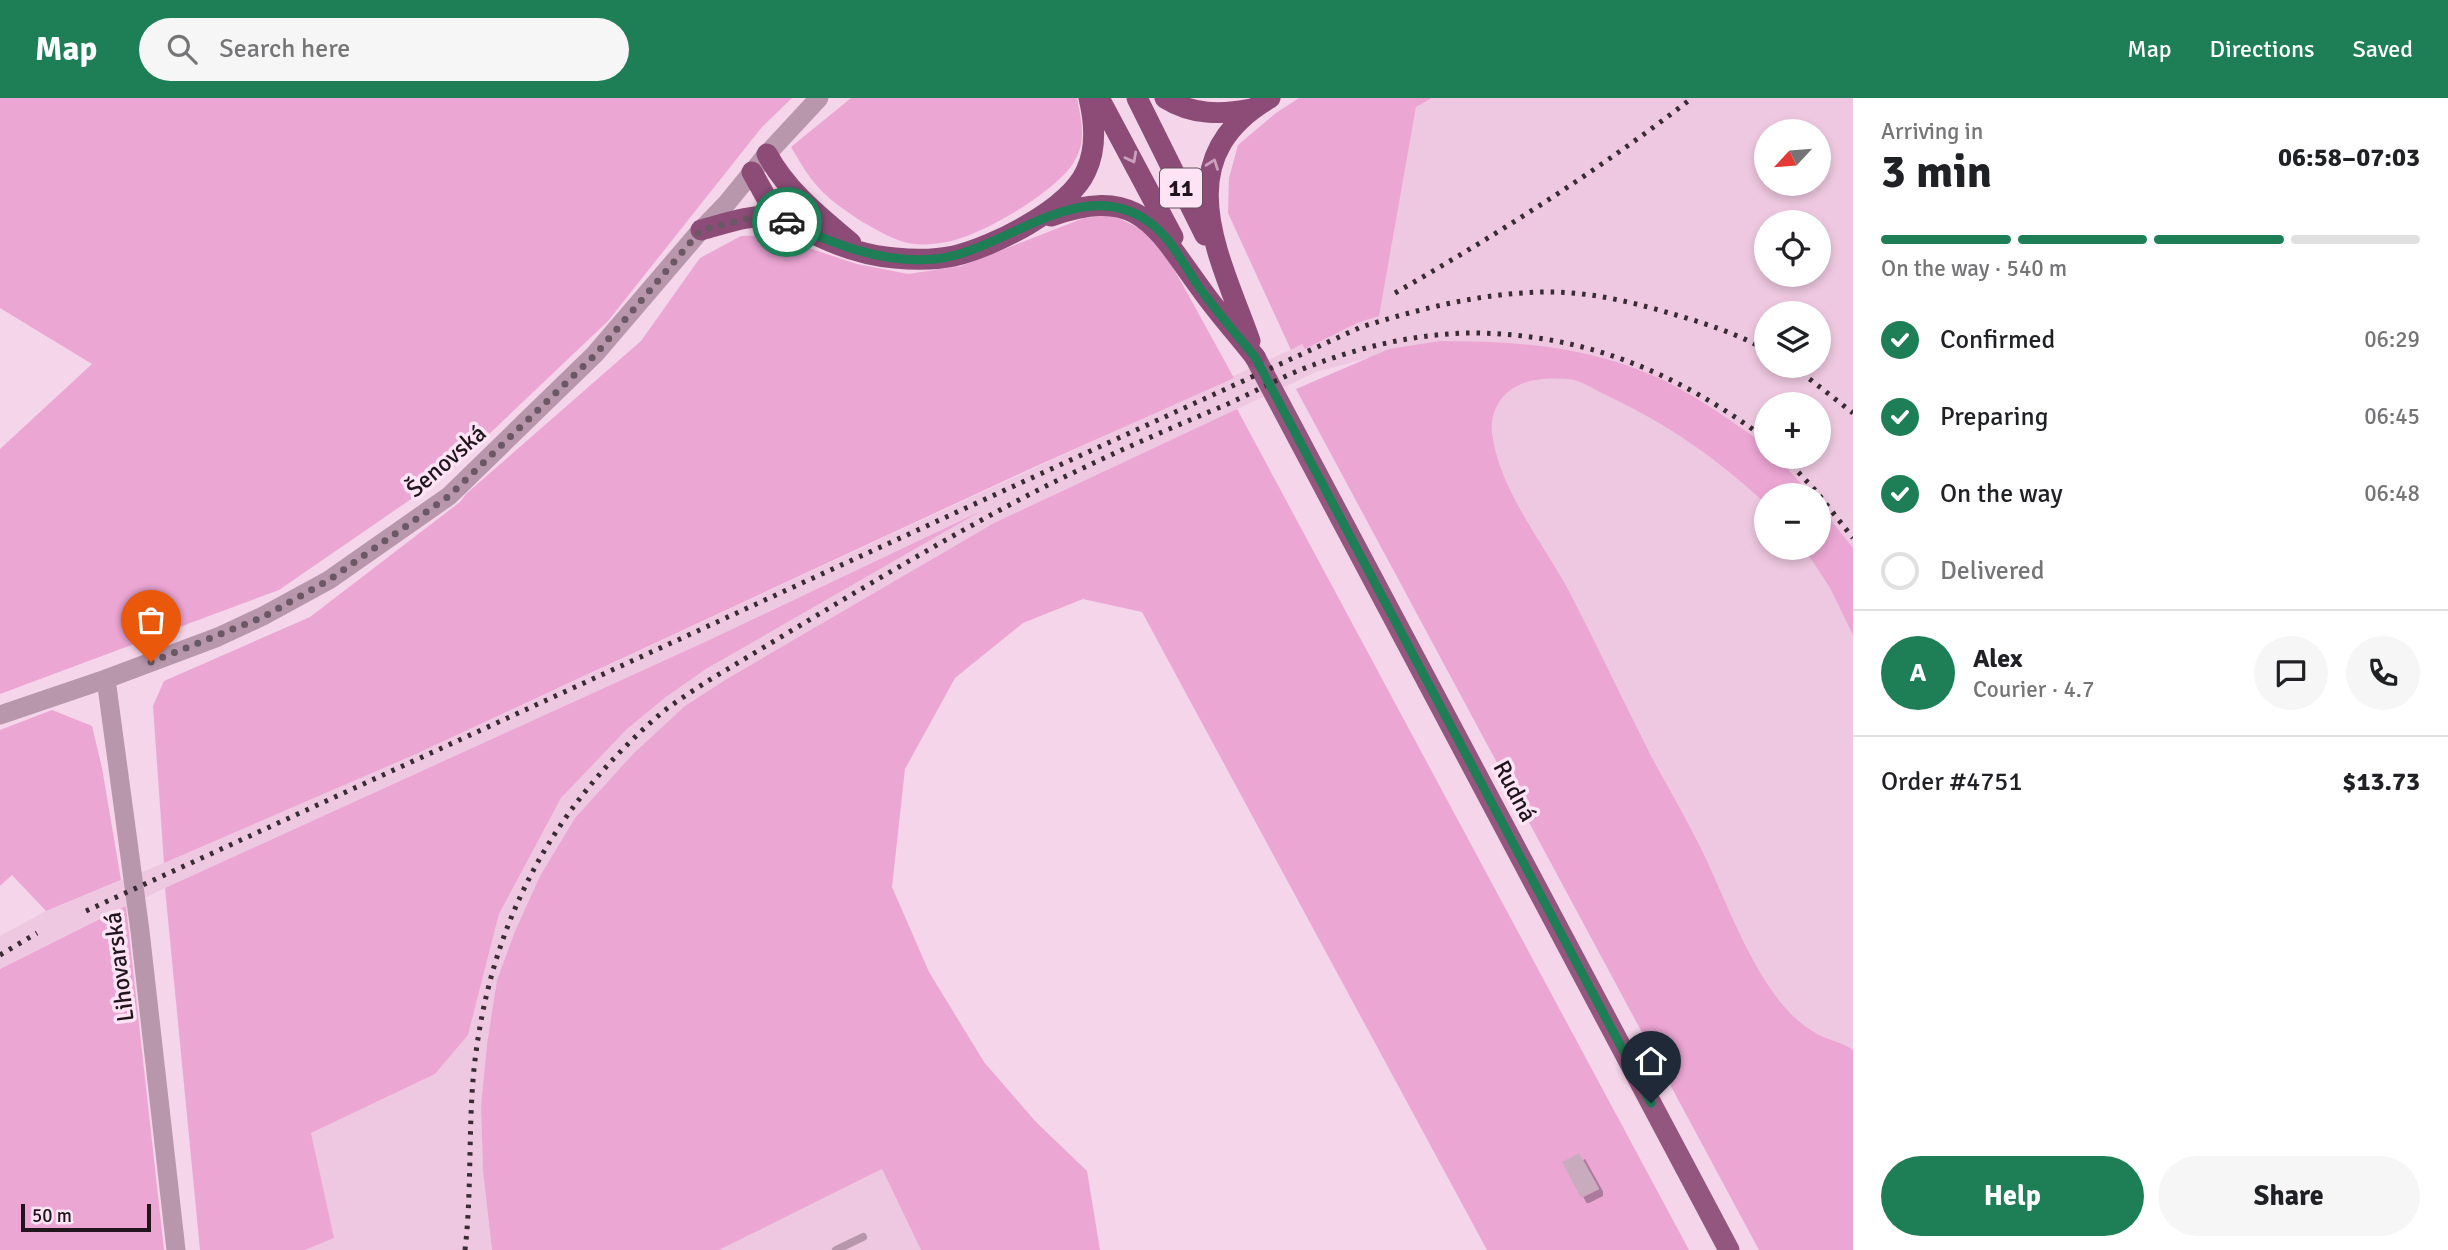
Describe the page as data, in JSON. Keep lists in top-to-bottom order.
{
  "streets": {
    "highway": ["11"],
    "main road": ["Rudná"],
    "street": ["Šenovská", "Lihovarská"]
  },
  "crossings": [
    ["11", "Rudná"],
    ["Šenovská", "Lihovarská"]
  ],
  "scale_bar": "50 m",
  "north": "bottom left",
  "page": {
    "header": "Map",
    "search": "Search here",
    "nav": ["Map", "Directions", "Saved"],
    "heading": ["3 min", "Arriving in", "06:58–07:03"],
    "panel": [
      "Alex",
      "Courier · 4.7",
      "Order #4751",
      "$13.73"
    ],
    "map_buttons": ["+", "−"],
    "bar": "On the way · 540 m",
    "list": [
      ["Confirmed", "06:29"],
      ["Preparing", "06:45"],
      ["On the way", "06:48"],
      "Delivered"
    ],
    "round": "A",
    "buttons": ["Help", "Share"],
    "scale": "50 m"
  }
}
